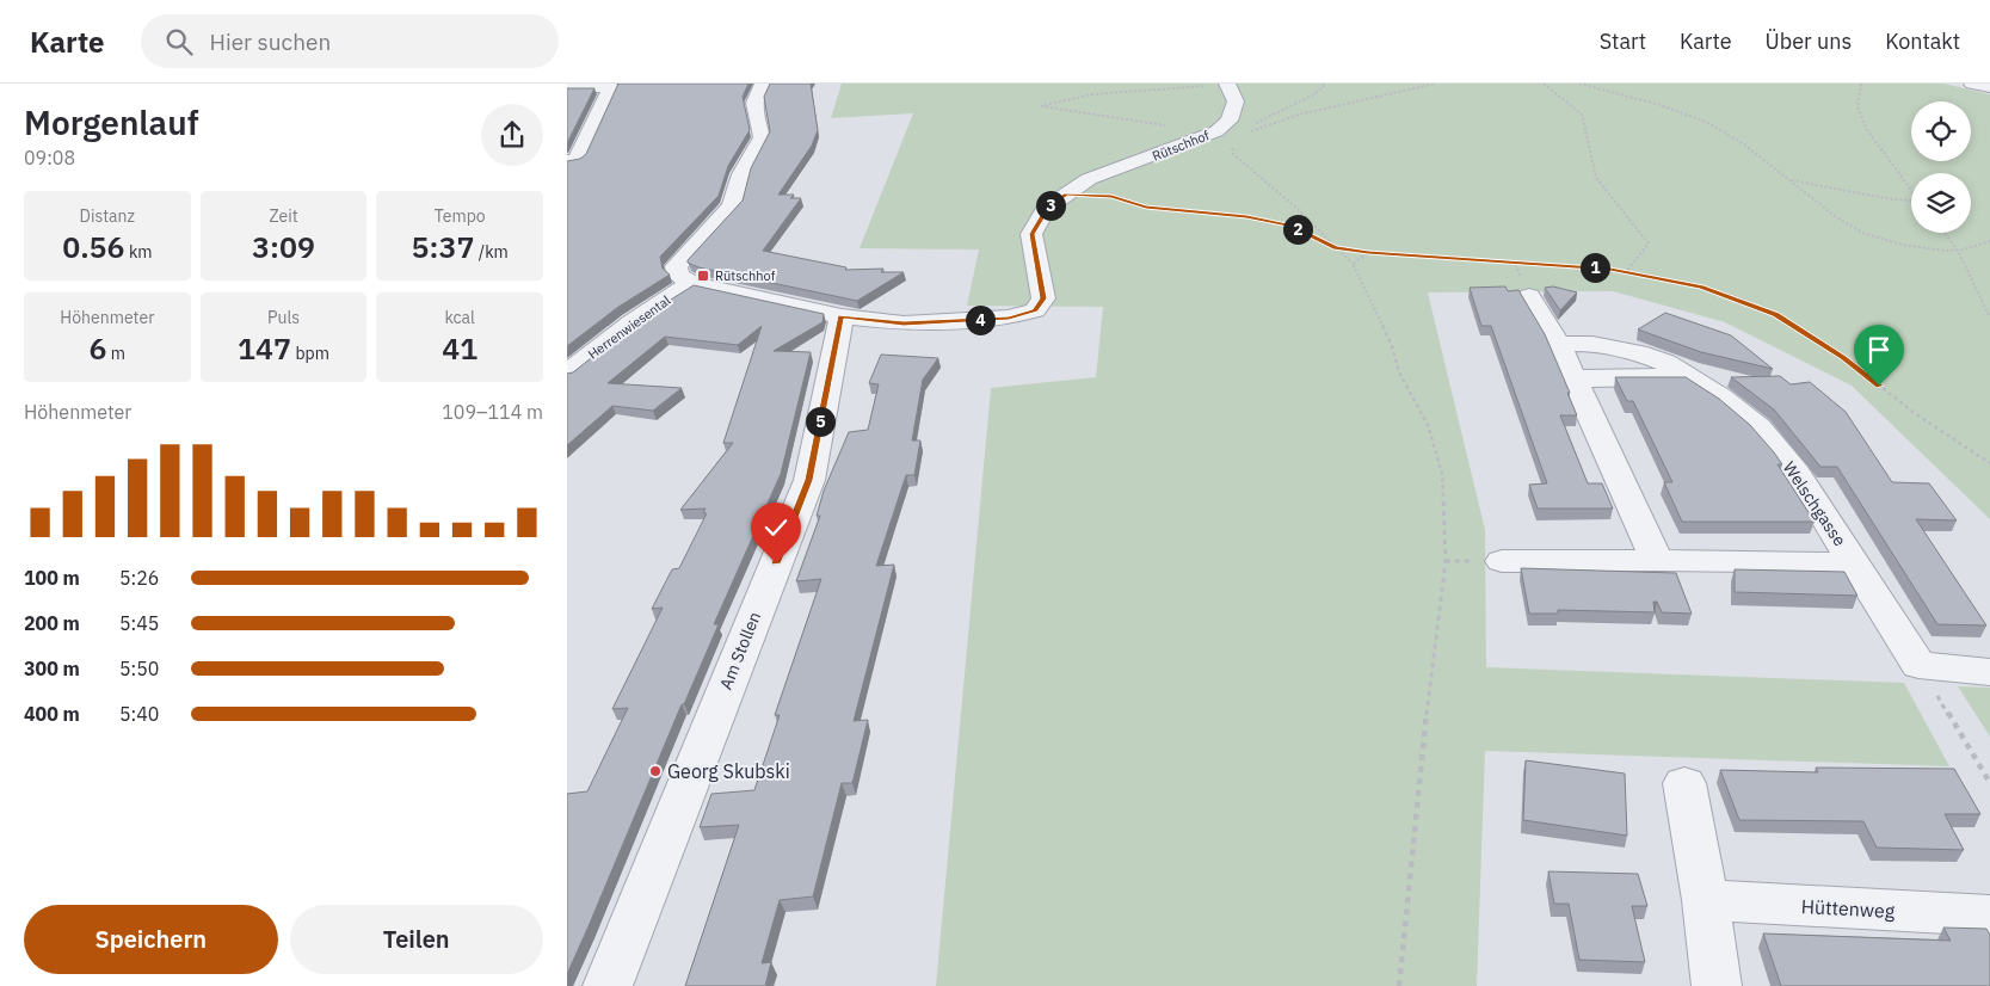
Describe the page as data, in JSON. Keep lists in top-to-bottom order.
{
  "streets": {
    "street": [
      "Rütschhof",
      "Herrenwiesental",
      "Welschgasse",
      "Am Stollen",
      "Hüttenweg"
    ]
  },
  "crossings": [
    ["Rütschhof", "Am Stollen"]
  ],
  "places": {
    "transit": ["Rütschhof"],
    "other": ["Georg Skubski"]
  },
  "page": {
    "header": "Karte",
    "search": "Hier suchen",
    "nav": [
      "Start",
      "Karte",
      "Über uns",
      "Kontakt"
    ],
    "heading": ["Morgenlauf", "09:08"],
    "stats": [
      ["Distanz", "0.56 km"],
      ["Zeit", "3:09"],
      ["Tempo", "5:37 /km"],
      ["Höhenmeter", "6 m"],
      ["Puls", "147 bpm"],
      ["kcal", "41"]
    ],
    "pins": [
      "3",
      "2",
      "1",
      "4",
      "5"
    ],
    "chart": ["Höhenmeter", "109–114 m"],
    "list": [
      {
        "name": "100 m",
        "note": "5:26"
      },
      {
        "name": "200 m",
        "note": "5:45"
      },
      {
        "name": "300 m",
        "note": "5:50"
      },
      {
        "name": "400 m",
        "note": "5:40"
      }
    ],
    "buttons": ["Speichern", "Teilen"]
  }
}
